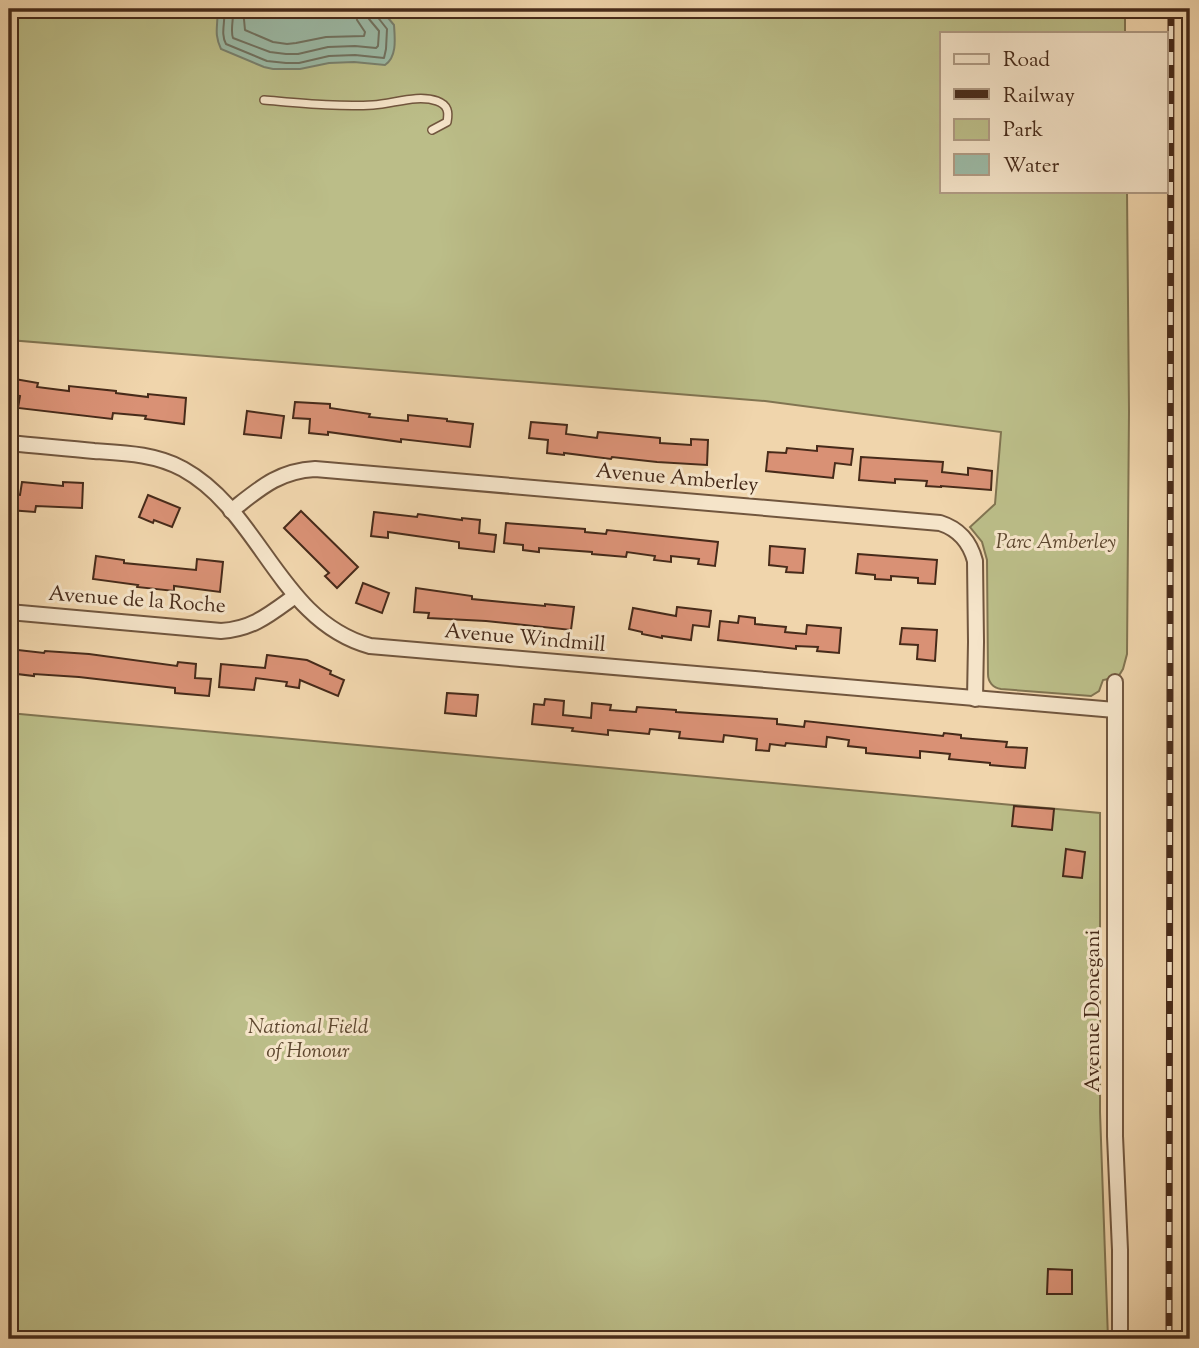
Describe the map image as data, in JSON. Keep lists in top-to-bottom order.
{
  "streets": {
    "street": [
      "Avenue Amberley",
      "Avenue de la Roche",
      "Avenue Windmill",
      "Avenue Donegani"
    ]
  },
  "crossings": [
    ["Avenue Amberley", "Avenue Windmill"],
    ["Avenue de la Roche", "Avenue Windmill"],
    ["Avenue Windmill", "Avenue Donegani"]
  ],
  "parks": ["Parc Amberley", "National Field of Honour"],
  "legend": [
    "Road",
    "Railway",
    "Park",
    "Water"
  ]
}
